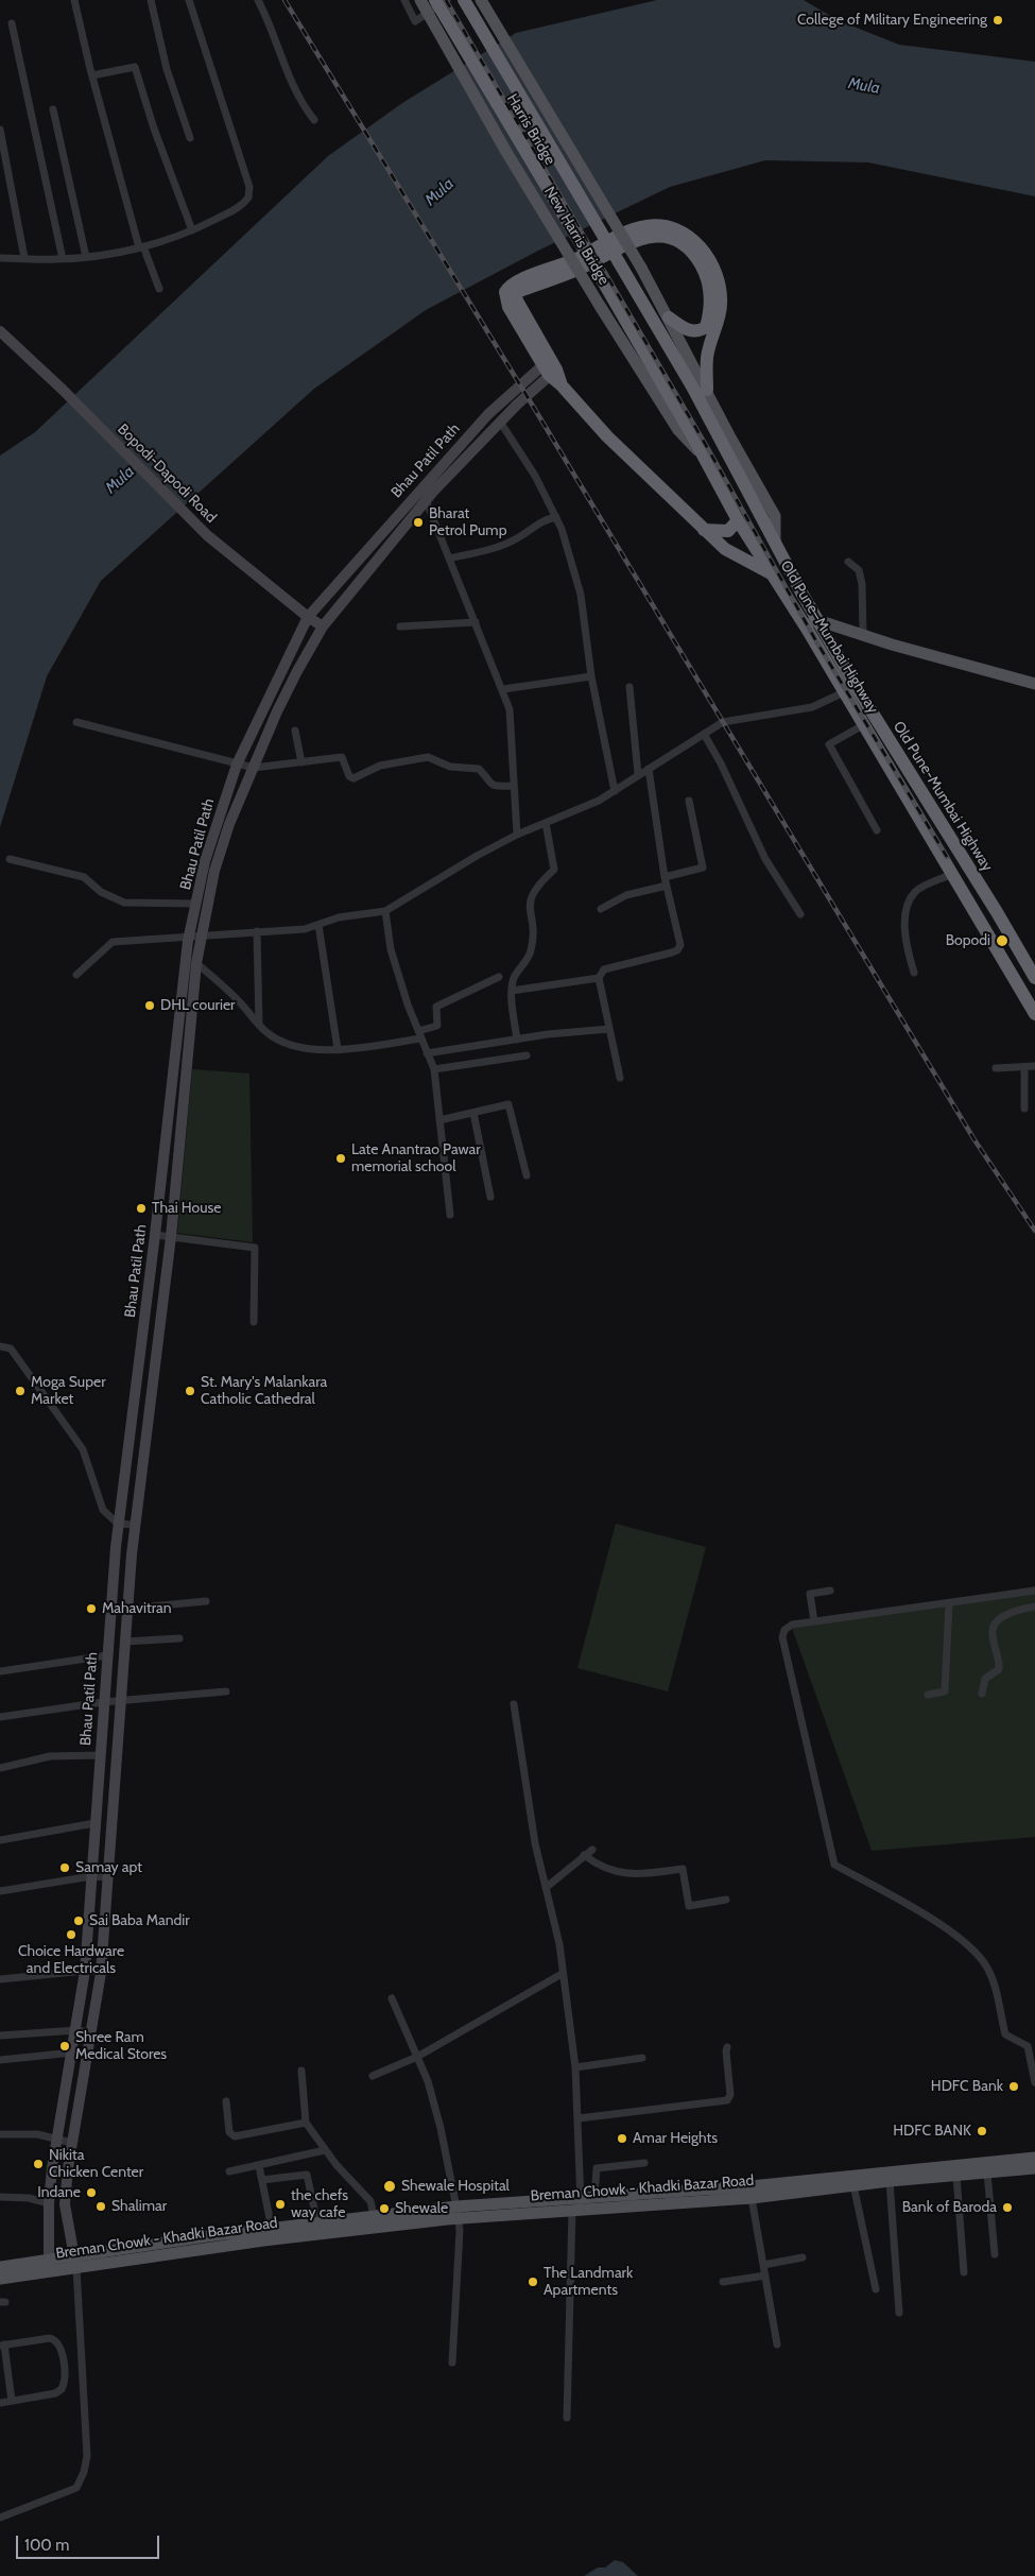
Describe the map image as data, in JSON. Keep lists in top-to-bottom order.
{
  "streets": {
    "highway": ["Harris Bridge", "Old Pune–Mumbai Highway", "Old Pune-Mumbai Highway"],
    "main road": [
      "New Harris Bridge",
      "Bhau Patil Path",
      "Bopodi-Dapodi Road",
      "Breman Chowk - Khadki Bazar Road"
    ]
  },
  "crossings": [
    ["Harris Bridge", "Old Pune–Mumbai Highway"],
    ["New Harris Bridge", "Old Pune–Mumbai Highway"],
    ["Bhau Patil Path", "Bopodi-Dapodi Road"],
    ["Bhau Patil Path", "Breman Chowk - Khadki Bazar Road"],
    ["Old Pune–Mumbai Highway", "Old Pune-Mumbai Highway"]
  ],
  "water": ["Mula"],
  "places": [
    "College of Military Engineering",
    "Bharat Petrol Pump",
    "Bopodi",
    "DHL courier",
    "Late Anantrao Pawar memorial school",
    "Thai House",
    "Moga Super Market",
    "St. Mary's Malankara Catholic Cathedral",
    "Mahavitran",
    "Samay apt",
    "Sai Baba Mandir",
    "Choice Hardware and Electricals",
    "Shree Ram Medical Stores",
    "HDFC Bank",
    "HDFC BANK",
    "Amar Heights",
    "Nikita Chicken Center",
    "Shewale Hospital",
    "Indane",
    "the chefs way cafe",
    "Shalimar",
    "Bank of Baroda",
    "Shewale",
    "The Landmark Apartments"
  ],
  "scale_bar": "100 m"
}
